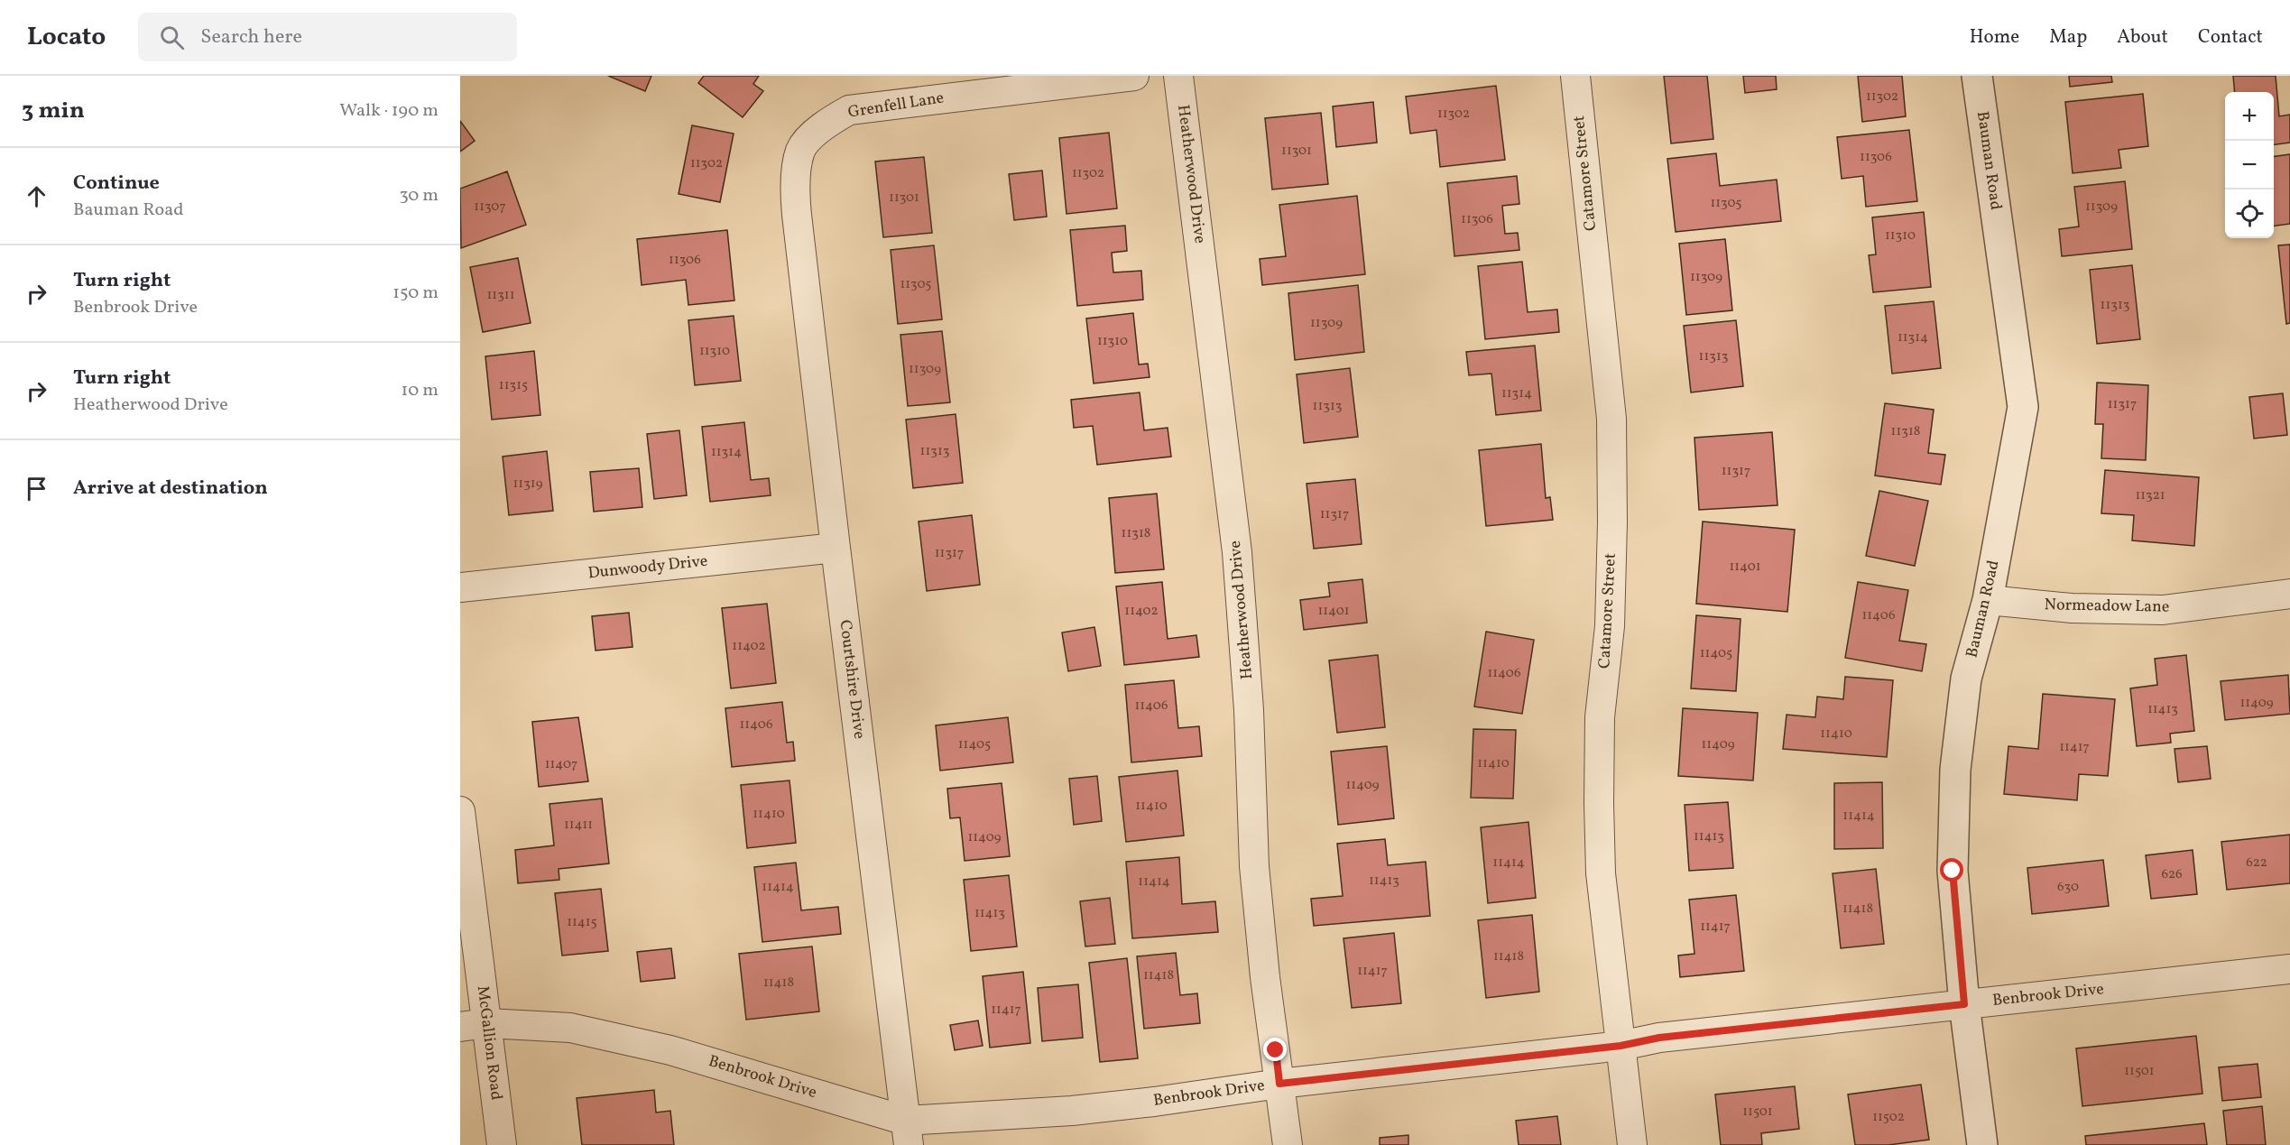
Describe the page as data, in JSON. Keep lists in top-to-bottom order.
{
  "streets": {
    "street": [
      "Grenfell Lane",
      "Bauman Road",
      "Catamore Street",
      "Heatherwood Drive",
      "Dunwoody Drive",
      "Normeadow Lane",
      "Courtshire Drive",
      "Benbrook Drive",
      "McGallion Road"
    ]
  },
  "crossings": [
    ["Grenfell Lane", "Courtshire Drive"],
    ["Bauman Road", "Normeadow Lane"],
    ["Bauman Road", "Benbrook Drive"],
    ["Catamore Street", "Benbrook Drive"],
    ["Heatherwood Drive", "Benbrook Drive"],
    ["Dunwoody Drive", "Courtshire Drive"],
    ["Courtshire Drive", "Benbrook Drive"],
    ["Benbrook Drive", "McGallion Road"]
  ],
  "house_numbers": [
    "11302",
    "11302",
    "11301",
    "11306",
    "11302",
    "11302",
    "11301",
    "11305",
    "11307",
    "11309",
    "11306",
    "11310",
    "11306",
    "11309",
    "11305",
    "11311",
    "11313",
    "11309",
    "11314",
    "11310",
    "11310",
    "11313",
    "11309",
    "11315",
    "11314",
    "11317",
    "11313",
    "11318",
    "11313",
    "11314",
    "11317",
    "11319",
    "11321",
    "11317",
    "11318",
    "11317",
    "11401",
    "11402",
    "11401",
    "11406",
    "11402",
    "11405",
    "11406",
    "11409",
    "11406",
    "11413",
    "11406",
    "11410",
    "11405",
    "11409",
    "11417",
    "11410",
    "11407",
    "11409",
    "11410",
    "11410",
    "11414",
    "11411",
    "11413",
    "11409",
    "11414",
    "622",
    "626",
    "11413",
    "11414",
    "11414",
    "630",
    "11418",
    "11413",
    "11415",
    "11417",
    "11418",
    "11417",
    "11418",
    "11418",
    "11417",
    "11501",
    "11501",
    "11502"
  ],
  "page": {
    "header": "Locato",
    "search": "Search here",
    "nav": [
      "Home",
      "Map",
      "About",
      "Contact"
    ],
    "heading": ["3 min", "Walk · 190 m"],
    "map_buttons": ["+", "−"],
    "list": [
      ["Continue", "Bauman Road", "30 m"],
      ["Turn right", "Benbrook Drive", "150 m"],
      ["Turn right", "Heatherwood Drive", "10 m"],
      "Arrive at destination"
    ]
  }
}
